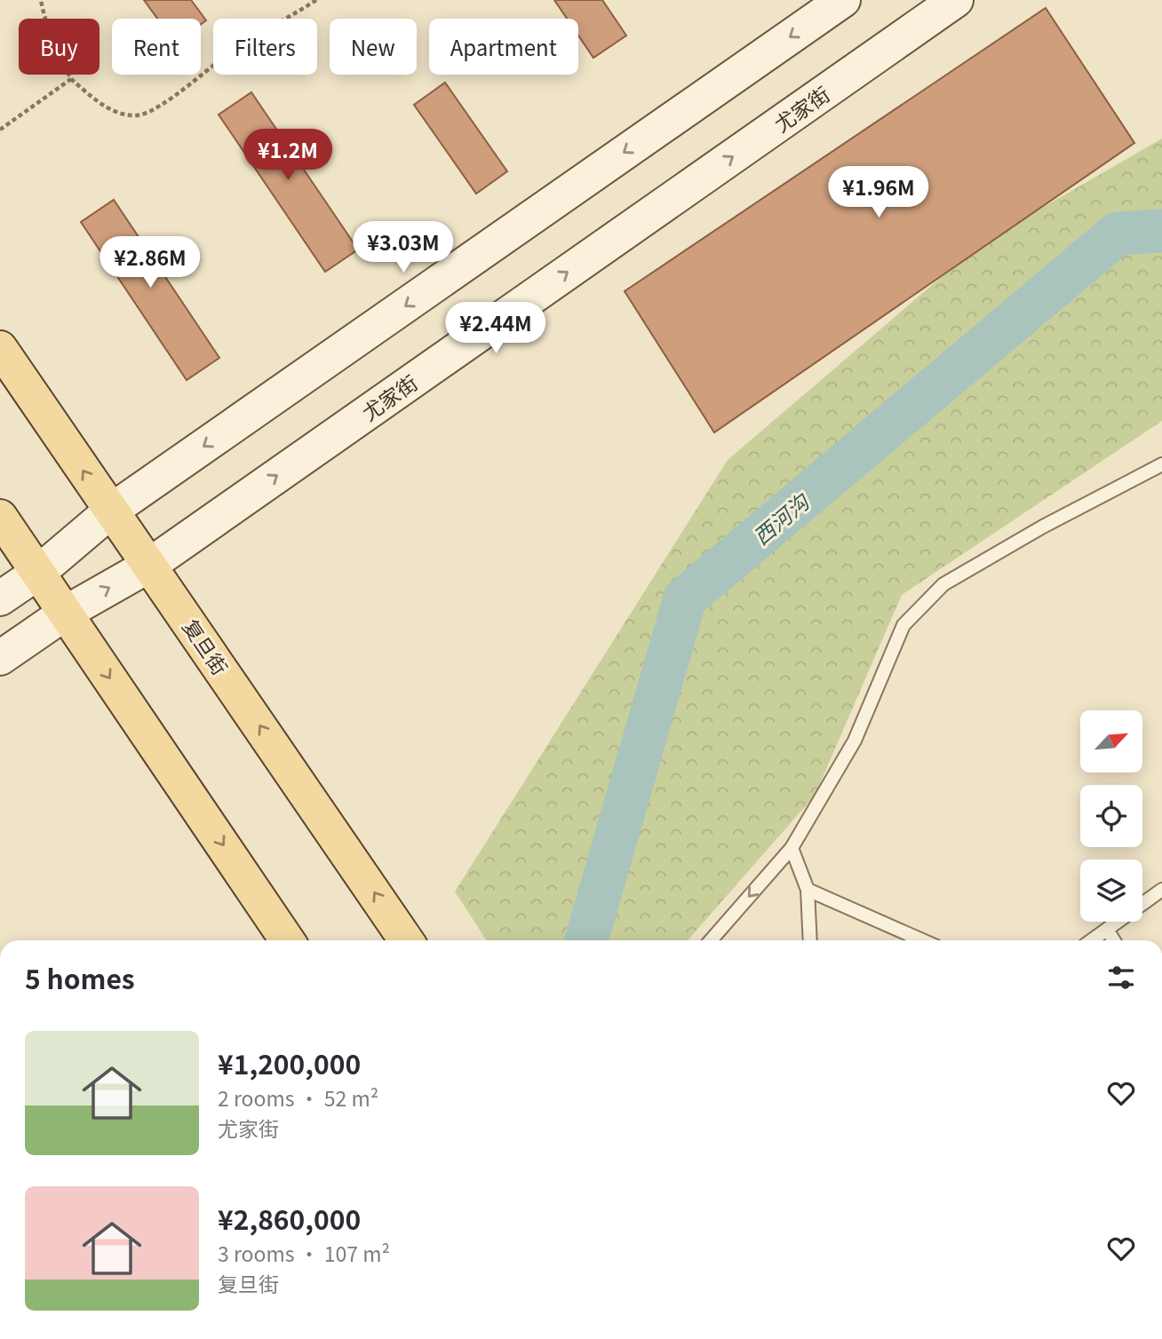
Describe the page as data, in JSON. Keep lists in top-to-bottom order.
{
  "streets": {
    "main road": ["尤家街", "复旦街"]
  },
  "crossings": [
    ["尤家街", "复旦街"]
  ],
  "water": ["西河沟"],
  "north": "top right",
  "page": {
    "chip": [
      "Buy",
      "Rent",
      "Filters",
      "New",
      "Apartment"
    ],
    "price": [
      "¥1.2M",
      "¥1.96M",
      "¥3.03M",
      "¥2.86M",
      "¥2.44M"
    ],
    "heading": "5 homes",
    "list": [
      {
        "name": "¥1,200,000",
        "note": "2 rooms · 52 m² · 尤家街"
      },
      {
        "name": "¥2,860,000",
        "note": "3 rooms · 107 m² · 复旦街"
      }
    ]
  }
}
